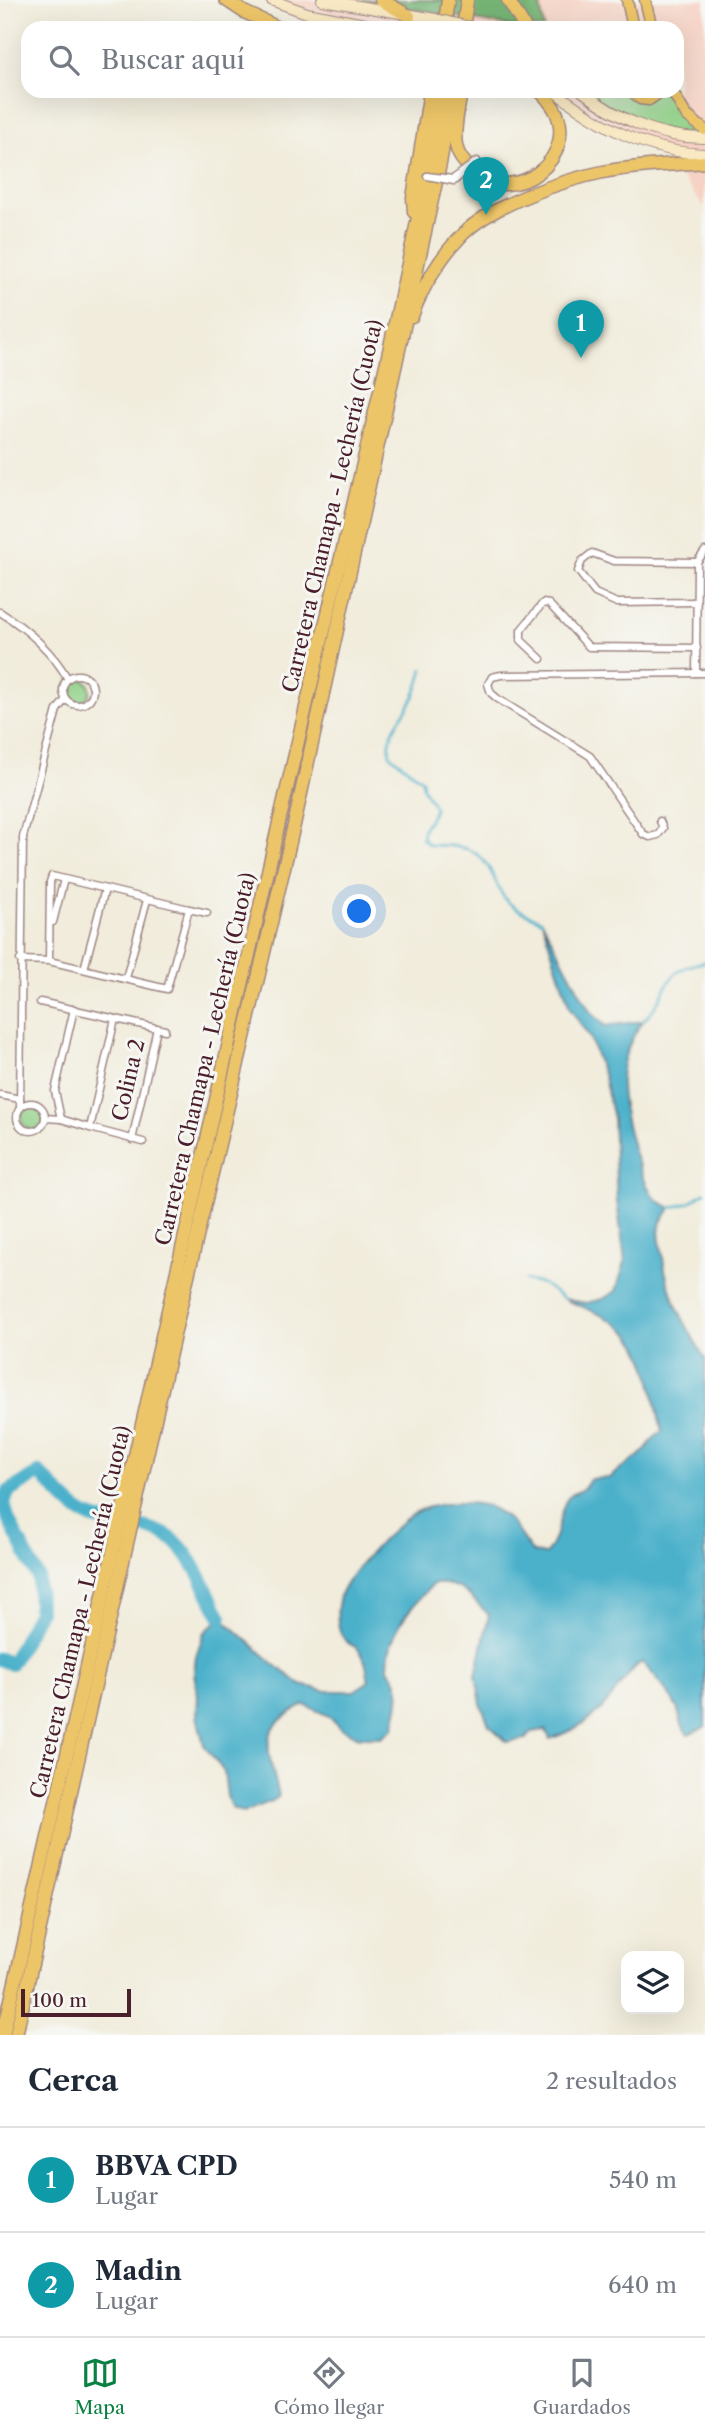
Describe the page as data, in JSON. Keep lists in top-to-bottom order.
{
  "streets": {
    "highway": ["Carretera Chamapa - Lechería (Cuota)"],
    "street": ["Colina 2"]
  },
  "scale_bar": "100 m",
  "page": {
    "search": "Buscar aquí",
    "pins": ["2", "1"],
    "scale": "100 m",
    "heading": ["Cerca", "2 resultados"],
    "list": [
      {
        "mark": "1",
        "name": "BBVA CPD",
        "note": "Lugar",
        "value": "540 m"
      },
      {
        "mark": "2",
        "name": "Madin",
        "note": "Lugar",
        "value": "640 m"
      }
    ],
    "nav": ["Mapa", "Cómo llegar", "Guardados"]
  }
}
